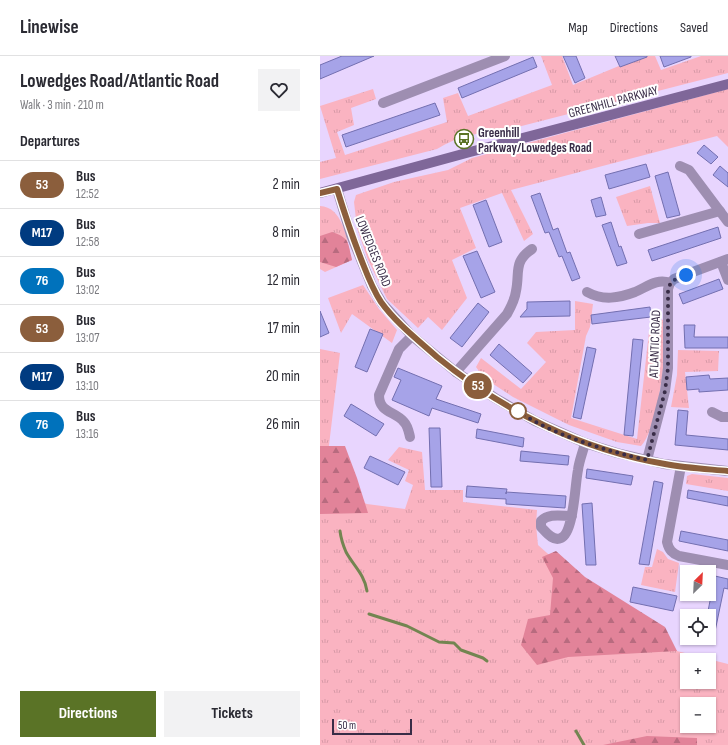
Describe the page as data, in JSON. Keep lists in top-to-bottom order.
{
  "streets": {
    "main road": ["GREENHILL PARKWAY"],
    "street": ["LOWEDGES ROAD", "ATLANTIC ROAD"]
  },
  "crossings": [
    ["GREENHILL PARKWAY", "LOWEDGES ROAD"],
    ["LOWEDGES ROAD", "ATLANTIC ROAD"]
  ],
  "places": {
    "bus stop": ["Greenhill Parkway/Lowedges Road"]
  },
  "lines": ["bus line 53"],
  "scale_bar": "50 m",
  "north": "top right",
  "page": {
    "header": "Linewise",
    "nav": ["Map", "Directions", "Saved"],
    "heading": [
      ["Lowedges Road/Atlantic Road", "Walk · 3 min · 210 m"],
      "Departures"
    ],
    "on_map": "53",
    "list": [
      {
        "mark": "53",
        "name": "Bus",
        "note": "12:52",
        "value": "2 min"
      },
      {
        "mark": "M17",
        "name": "Bus",
        "note": "12:58",
        "value": "8 min"
      },
      {
        "mark": "76",
        "name": "Bus",
        "note": "13:02",
        "value": "12 min"
      },
      {
        "mark": "53",
        "name": "Bus",
        "note": "13:07",
        "value": "17 min"
      },
      {
        "mark": "M17",
        "name": "Bus",
        "note": "13:10",
        "value": "20 min"
      },
      {
        "mark": "76",
        "name": "Bus",
        "note": "13:16",
        "value": "26 min"
      }
    ],
    "map_buttons": ["+", "−"],
    "buttons": ["Directions", "Tickets"],
    "scale": "50 m"
  }
}
